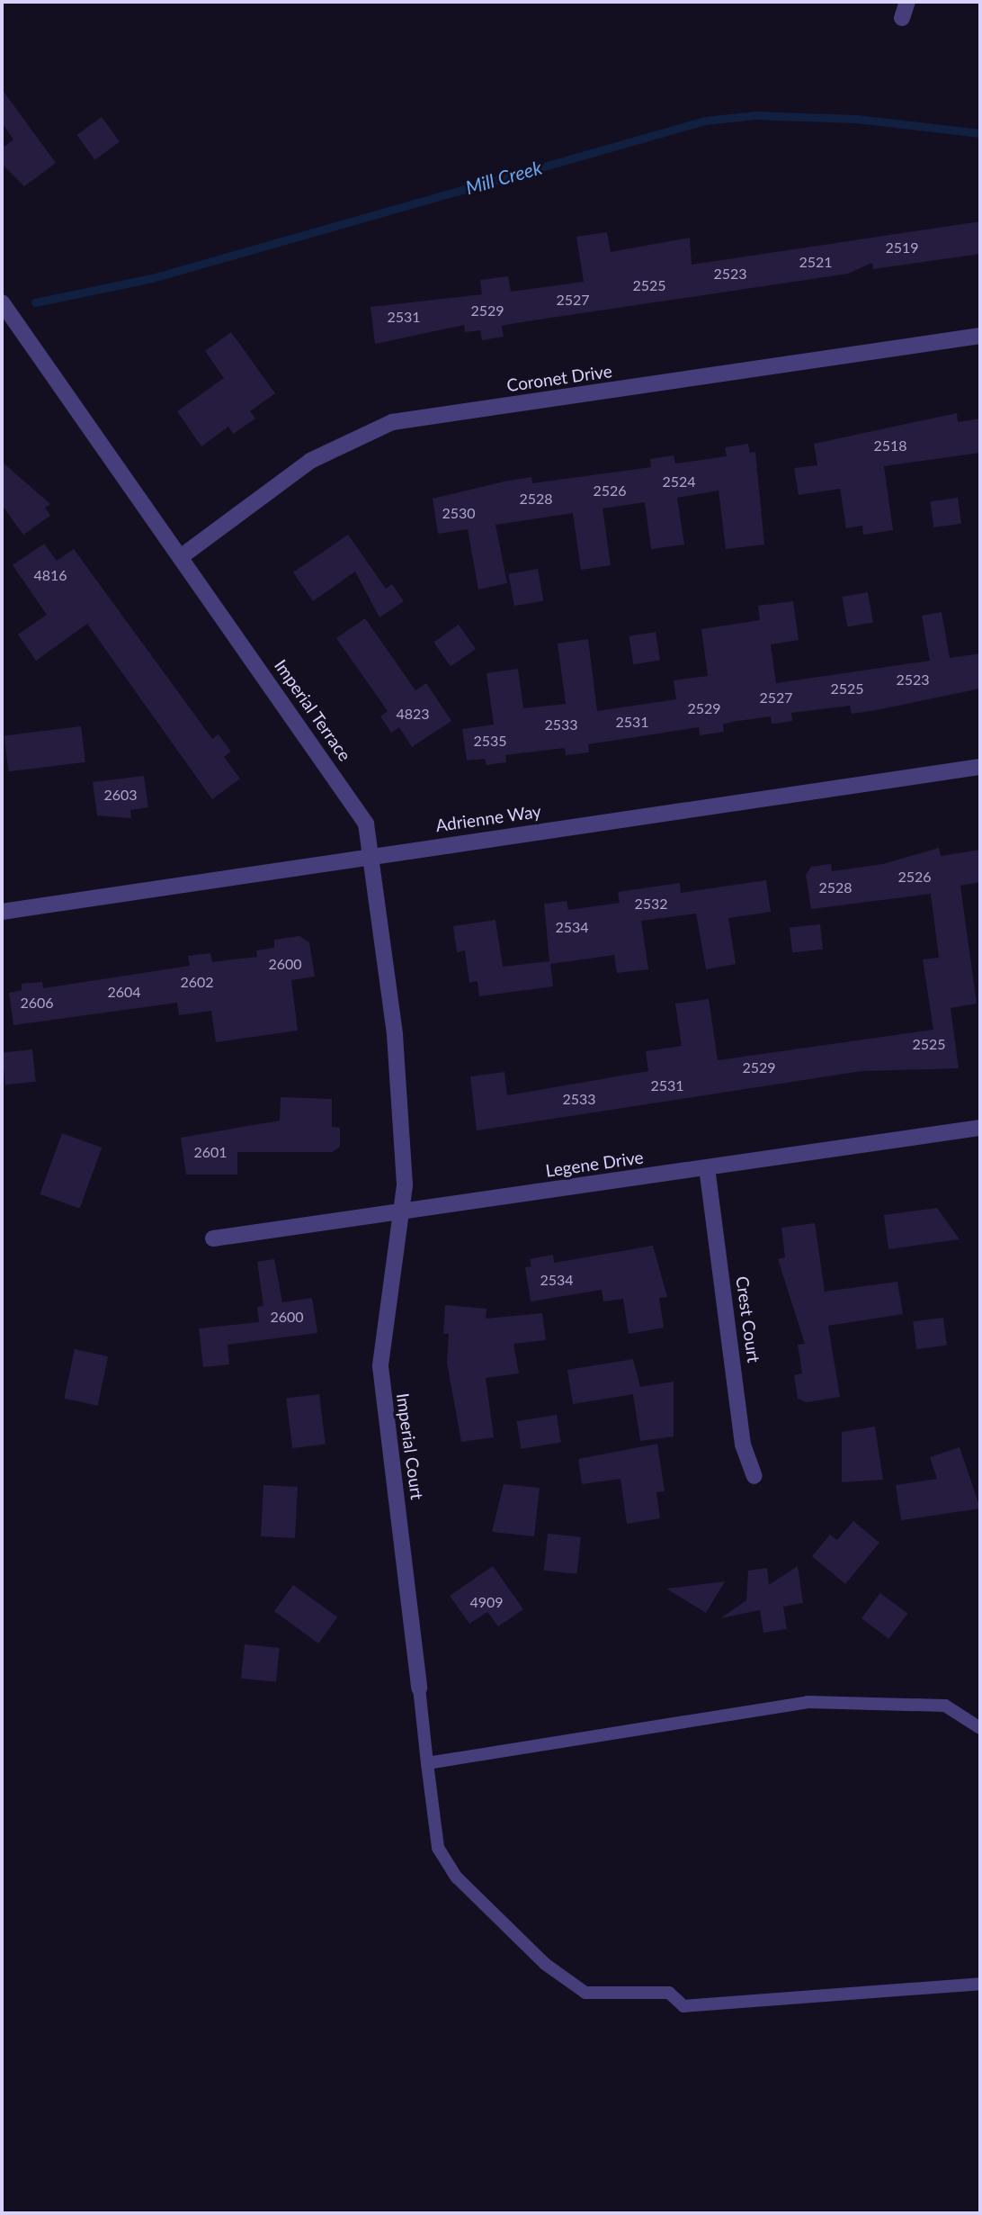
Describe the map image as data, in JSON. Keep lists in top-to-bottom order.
{
  "streets": {
    "street": [
      "Coronet Drive",
      "Imperial Terrace",
      "Adrienne Way",
      "Legene Drive",
      "Crest Court",
      "Imperial Court"
    ]
  },
  "crossings": [
    ["Coronet Drive", "Imperial Terrace"],
    ["Imperial Terrace", "Adrienne Way"],
    ["Imperial Terrace", "Legene Drive"],
    ["Imperial Terrace", "Imperial Court"],
    ["Legene Drive", "Crest Court"],
    ["Legene Drive", "Imperial Court"]
  ],
  "water": ["Mill Creek"],
  "house_numbers": [
    "2519",
    "2521",
    "2523",
    "2525",
    "2527",
    "2529",
    "2531",
    "2518",
    "2524",
    "2526",
    "2528",
    "2530",
    "4816",
    "2523",
    "2525",
    "2527",
    "2529",
    "4823",
    "2531",
    "2533",
    "2535",
    "2603",
    "2526",
    "2528",
    "2532",
    "2534",
    "2600",
    "2602",
    "2604",
    "2606",
    "2525",
    "2529",
    "2531",
    "2533",
    "2601",
    "2534",
    "2600",
    "4909"
  ]
}
